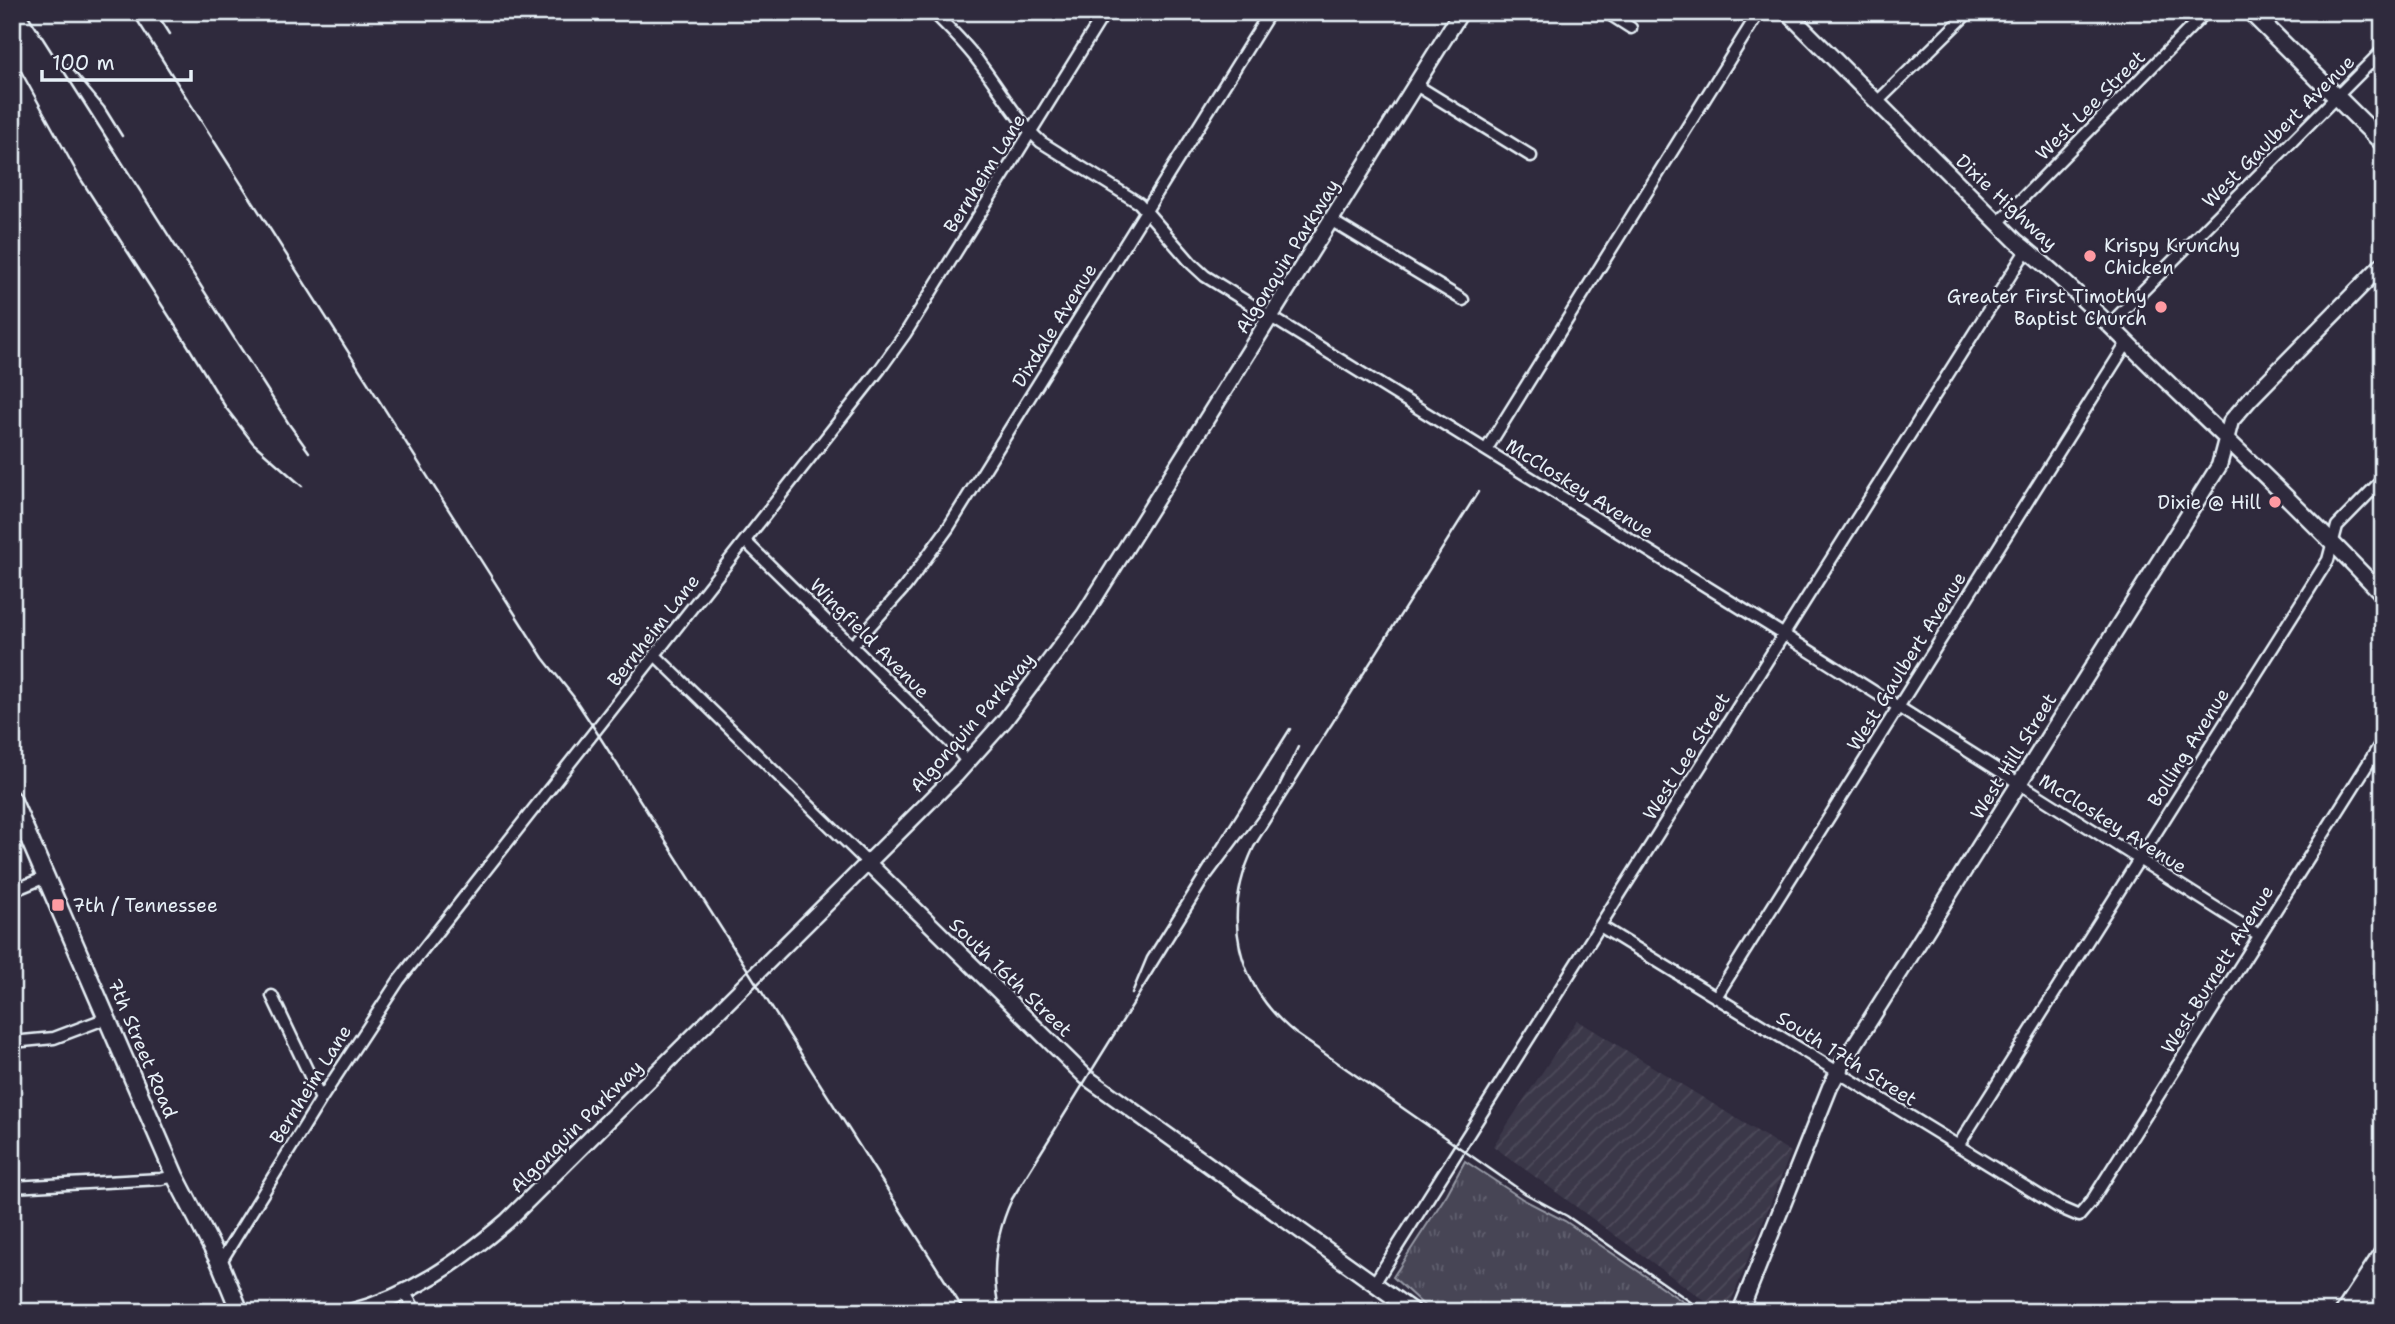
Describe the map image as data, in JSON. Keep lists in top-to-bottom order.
{
  "streets": {
    "main road": ["7th Street Road"],
    "street": [
      "West Lee Street",
      "West Gaulbert Avenue",
      "Bernheim Lane",
      "Dixie Highway",
      "Algonquin Parkway",
      "Dixdale Avenue",
      "McCloskey Avenue",
      "Wingfield Avenue",
      "Bolling Avenue",
      "West Hill Street",
      "West Burnett Avenue",
      "South 16th Street",
      "South 17th Street"
    ]
  },
  "crossings": [
    ["West Lee Street", "Dixie Highway"],
    ["West Lee Street", "McCloskey Avenue"],
    ["West Lee Street", "South 16th Street"],
    ["West Lee Street", "South 17th Street"],
    ["West Gaulbert Avenue", "Dixie Highway"],
    ["West Gaulbert Avenue", "McCloskey Avenue"],
    ["West Gaulbert Avenue", "South 17th Street"],
    ["Bernheim Lane", "McCloskey Avenue"],
    ["Bernheim Lane", "Wingfield Avenue"],
    ["Bernheim Lane", "South 16th Street"],
    ["Bernheim Lane", "7th Street Road"],
    ["Dixie Highway", "Bolling Avenue"],
    ["Dixie Highway", "West Hill Street"],
    ["Algonquin Parkway", "McCloskey Avenue"],
    ["Algonquin Parkway", "Wingfield Avenue"],
    ["Algonquin Parkway", "South 16th Street"],
    ["Dixdale Avenue", "McCloskey Avenue"],
    ["Dixdale Avenue", "Wingfield Avenue"],
    ["McCloskey Avenue", "Bolling Avenue"],
    ["McCloskey Avenue", "West Hill Street"],
    ["McCloskey Avenue", "West Burnett Avenue"],
    ["Bolling Avenue", "South 17th Street"],
    ["West Hill Street", "South 17th Street"],
    ["West Burnett Avenue", "South 17th Street"]
  ],
  "places": {
    "other": ["Krispy Krunchy Chicken", "Greater First Timothy Baptist Church", "Dixie @ Hill"],
    "transit": ["7th / Tennessee"]
  },
  "scale_bar": "100 m"
}
